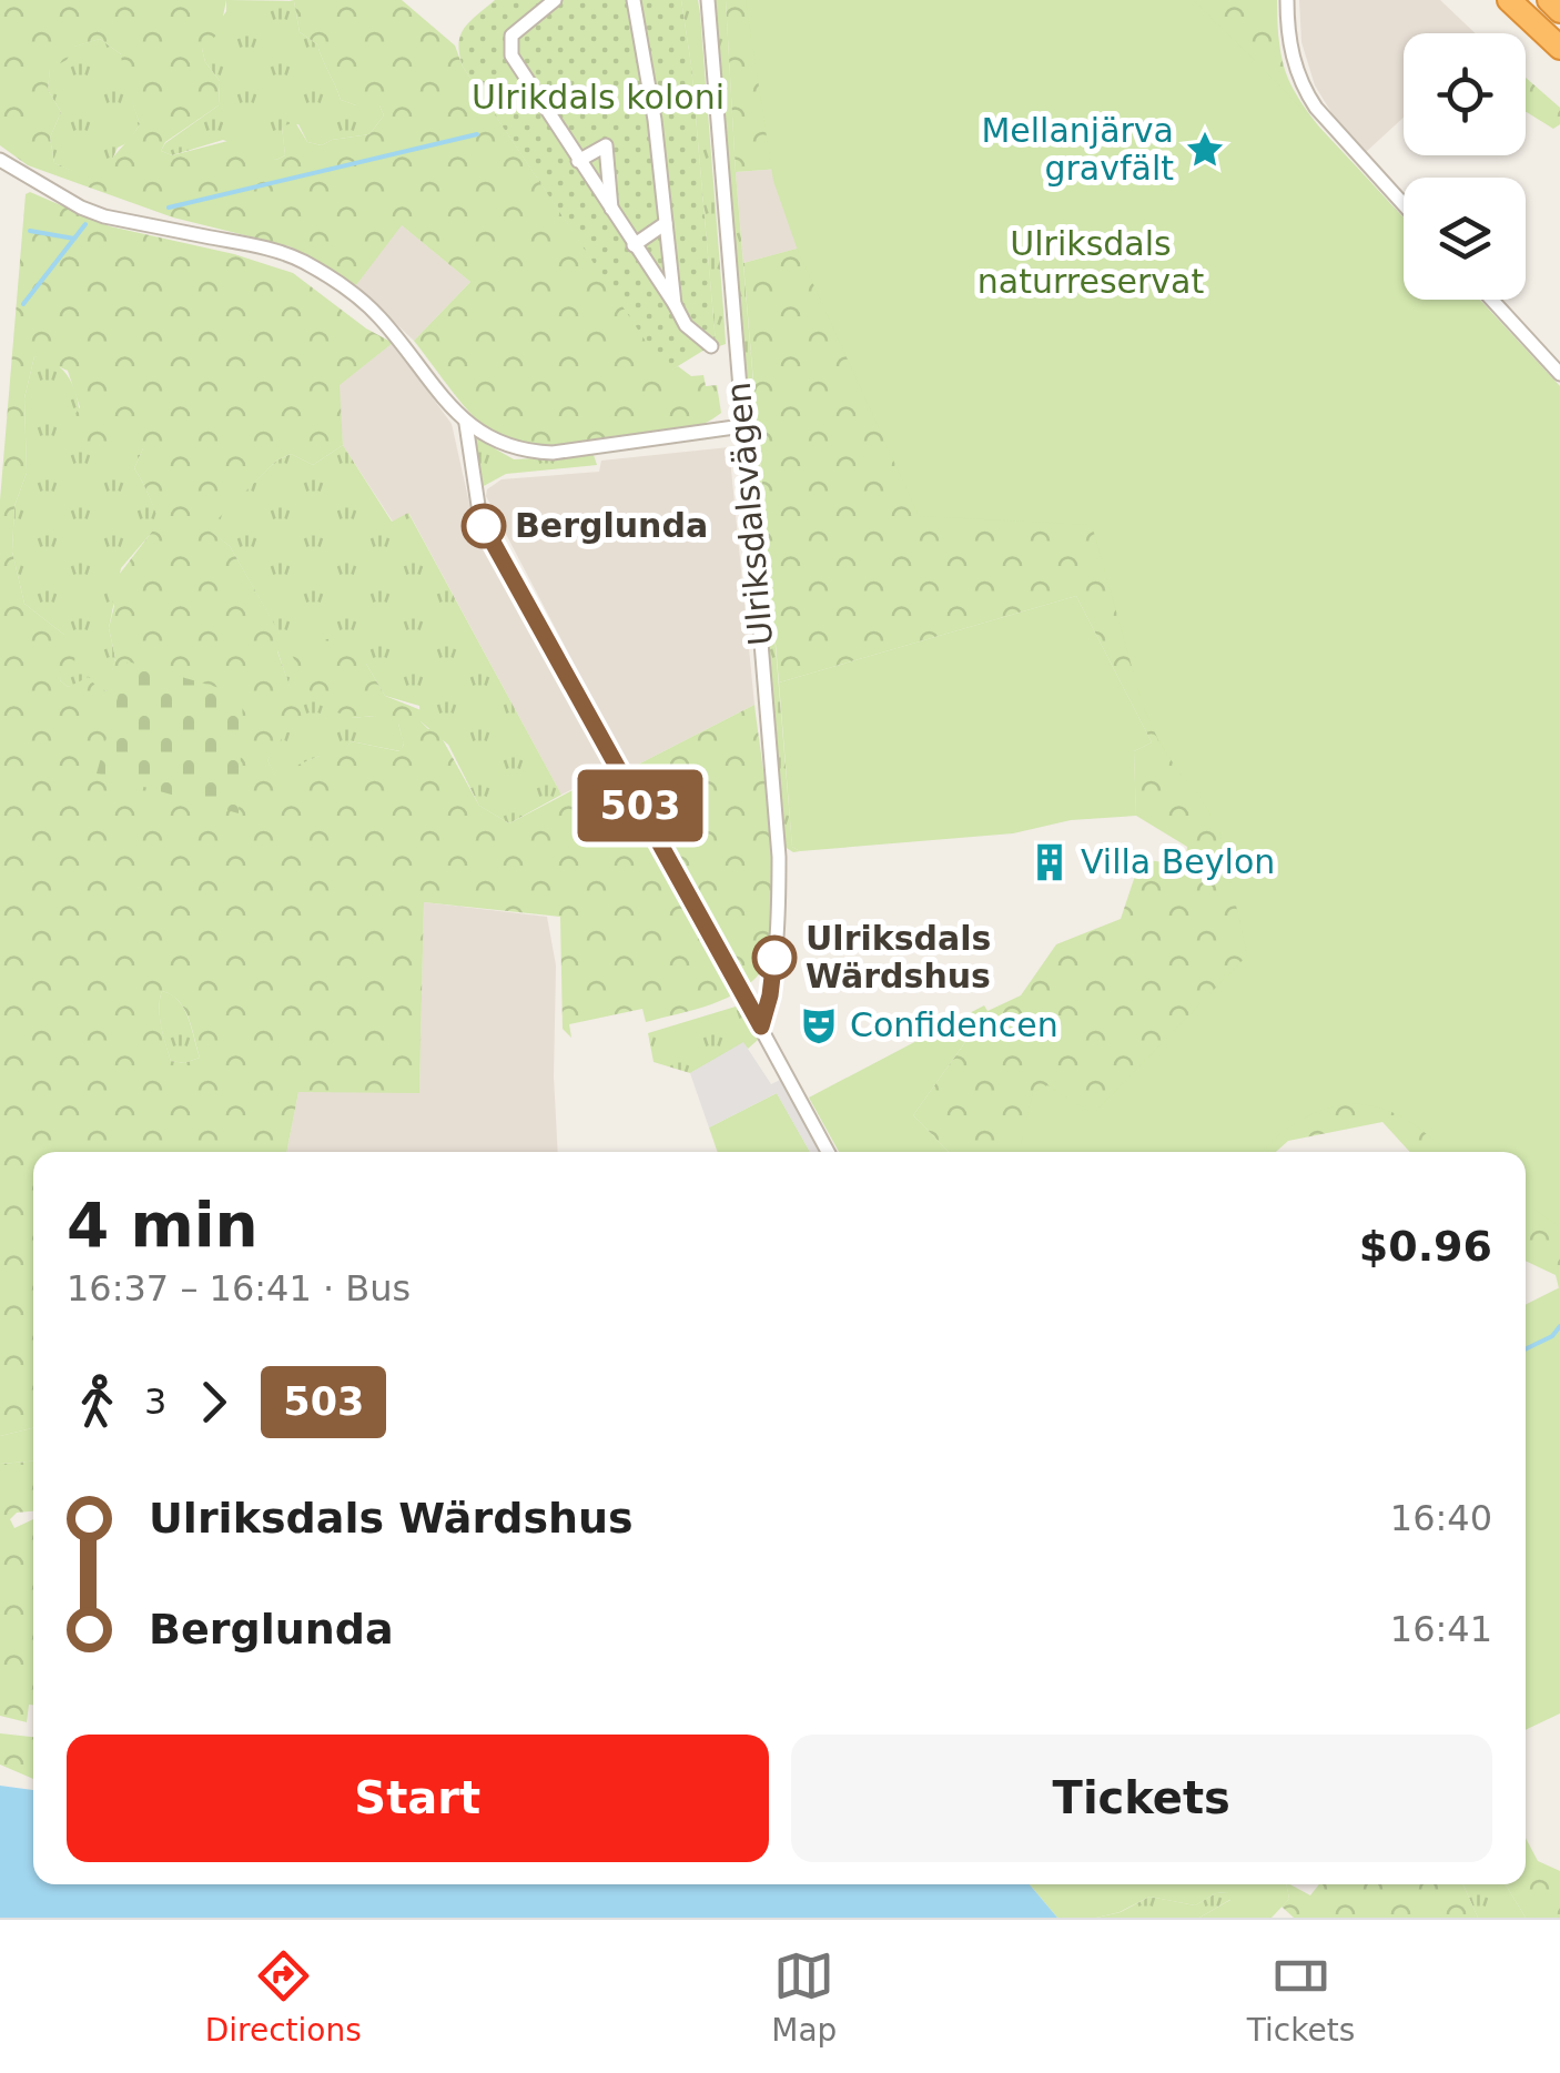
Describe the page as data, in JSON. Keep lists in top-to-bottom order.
{
  "streets": {
    "street": ["Ulriksdalsvägen"]
  },
  "parks": ["Ulrikdals koloni", "Ulriksdals naturreservat"],
  "places": {
    "place": ["Mellanjärva gravfält"],
    "other": ["Berglunda", "Ulriksdals Wärdshus"],
    "building": ["Villa Beylon"],
    "theatre": ["Confidencen"]
  },
  "lines": ["bus line 503"],
  "page": {
    "on_map": "503",
    "heading": ["4 min", "16:37 – 16:41 · Bus", "$0.96"],
    "legs": ["3", "503"],
    "list": [
      {
        "name": "Ulriksdals Wärdshus",
        "value": "16:40"
      },
      {
        "name": "Berglunda",
        "value": "16:41"
      }
    ],
    "buttons": ["Start", "Tickets"],
    "tabs": ["Directions", "Map", "Tickets"]
  }
}
